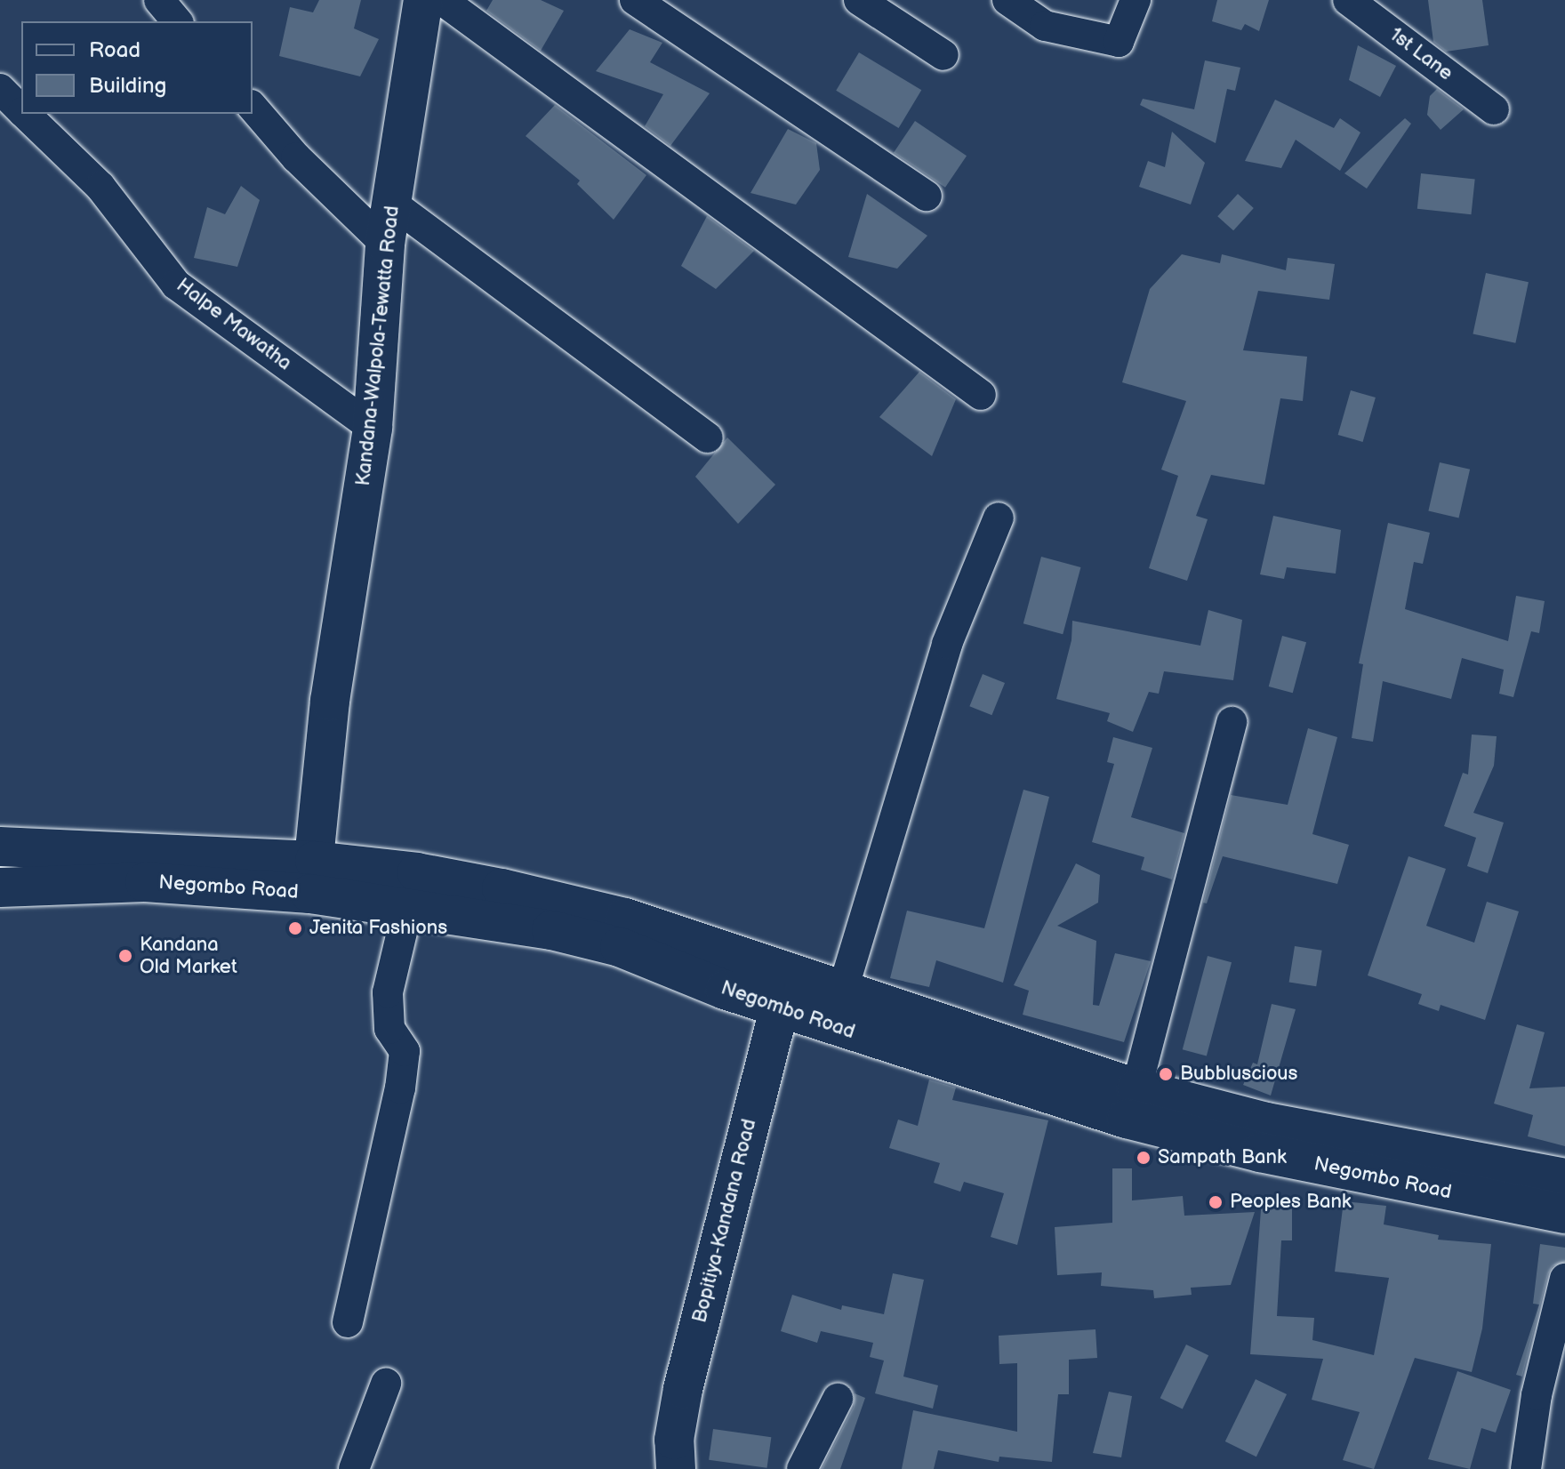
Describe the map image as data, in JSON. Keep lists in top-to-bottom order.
{
  "streets": {
    "main road": ["Kandana-Walpola-Tewatta Road", "Negombo Road", "Bopitiya-Kandana Road"],
    "street": ["1st Lane", "Halpe Mawatha"]
  },
  "crossings": [
    ["Halpe Mawatha", "Kandana-Walpola-Tewatta Road"],
    ["Kandana-Walpola-Tewatta Road", "Negombo Road"],
    ["Negombo Road", "Bopitiya-Kandana Road"]
  ],
  "places": [
    "Jenita Fashions",
    "Kandana Old Market",
    "Bubbluscious",
    "Sampath Bank",
    "Peoples Bank"
  ],
  "legend": ["Road", "Building"]
}
